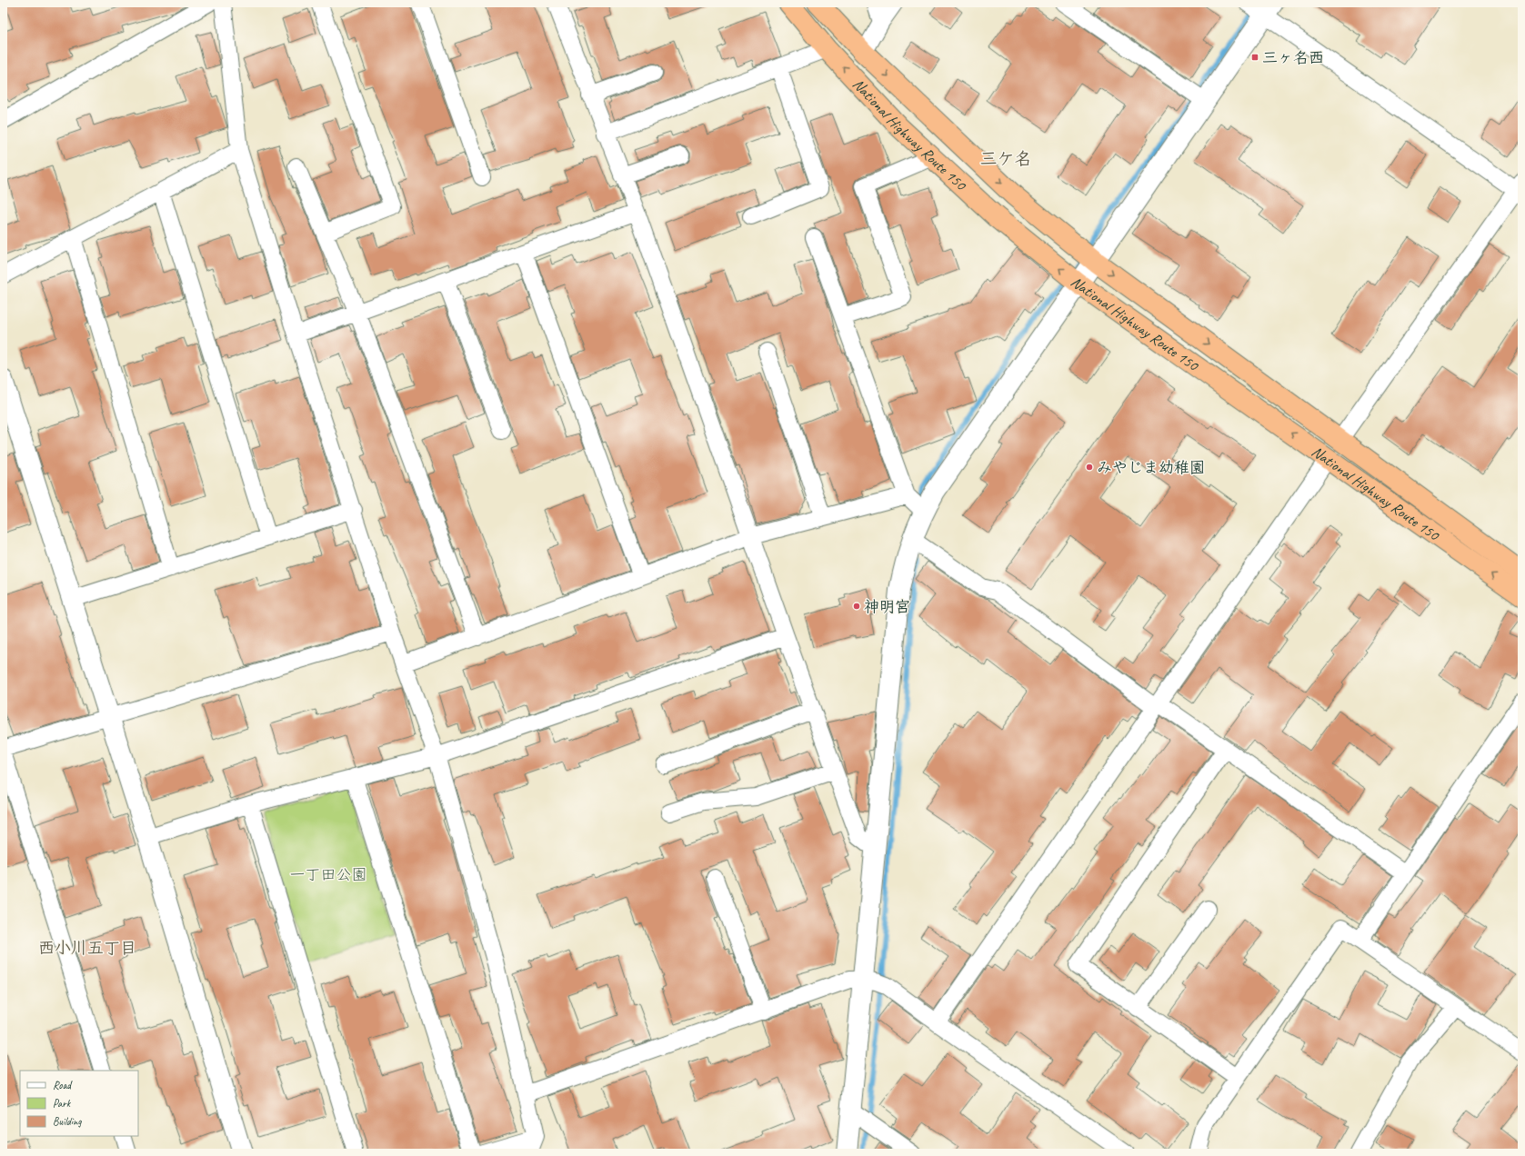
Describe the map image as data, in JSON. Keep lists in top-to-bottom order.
{
  "streets": {
    "highway": ["National Highway Route 150"]
  },
  "districts": ["三ケ名", "西小川五丁目"],
  "parks": ["一丁田公園"],
  "places": {
    "transit": ["三ヶ名西"],
    "other": ["みやじま幼稚園", "神明宮"]
  },
  "legend": ["Road", "Park", "Building"]
}
